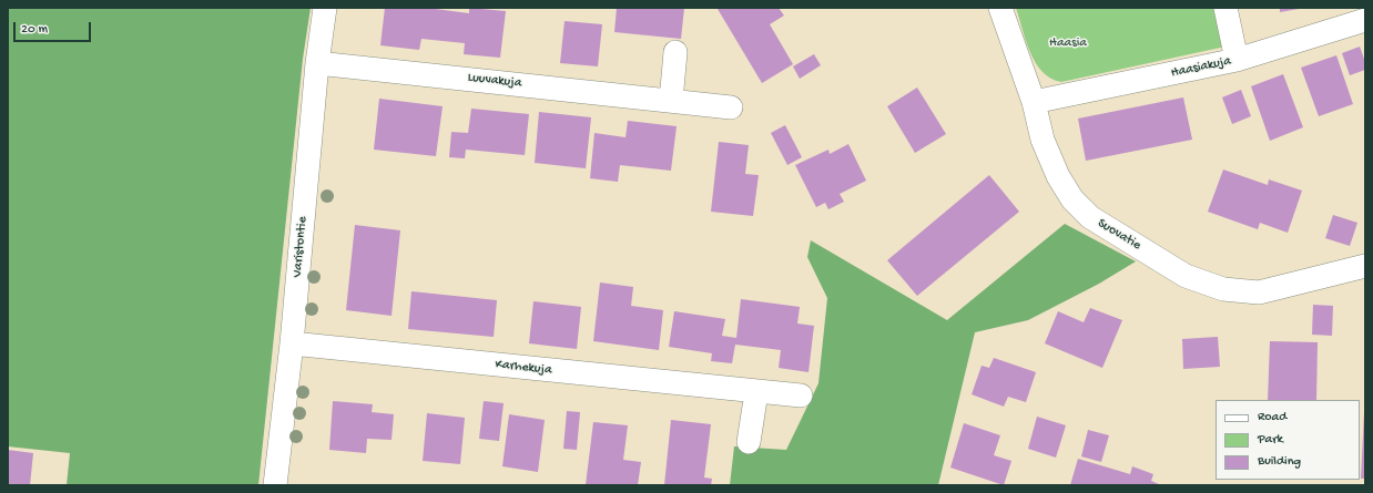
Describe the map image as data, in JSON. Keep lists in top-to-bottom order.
{
  "streets": {
    "street": [
      "Haasiakuja",
      "Luuvakuja",
      "Suovatie",
      "Varistontie",
      "Karhekuja"
    ]
  },
  "crossings": [
    ["Haasiakuja", "Suovatie"],
    ["Luuvakuja", "Varistontie"],
    ["Varistontie", "Karhekuja"]
  ],
  "parks": ["Haasia"],
  "legend": ["Road", "Park", "Building"],
  "scale_bar": "20 m"
}
